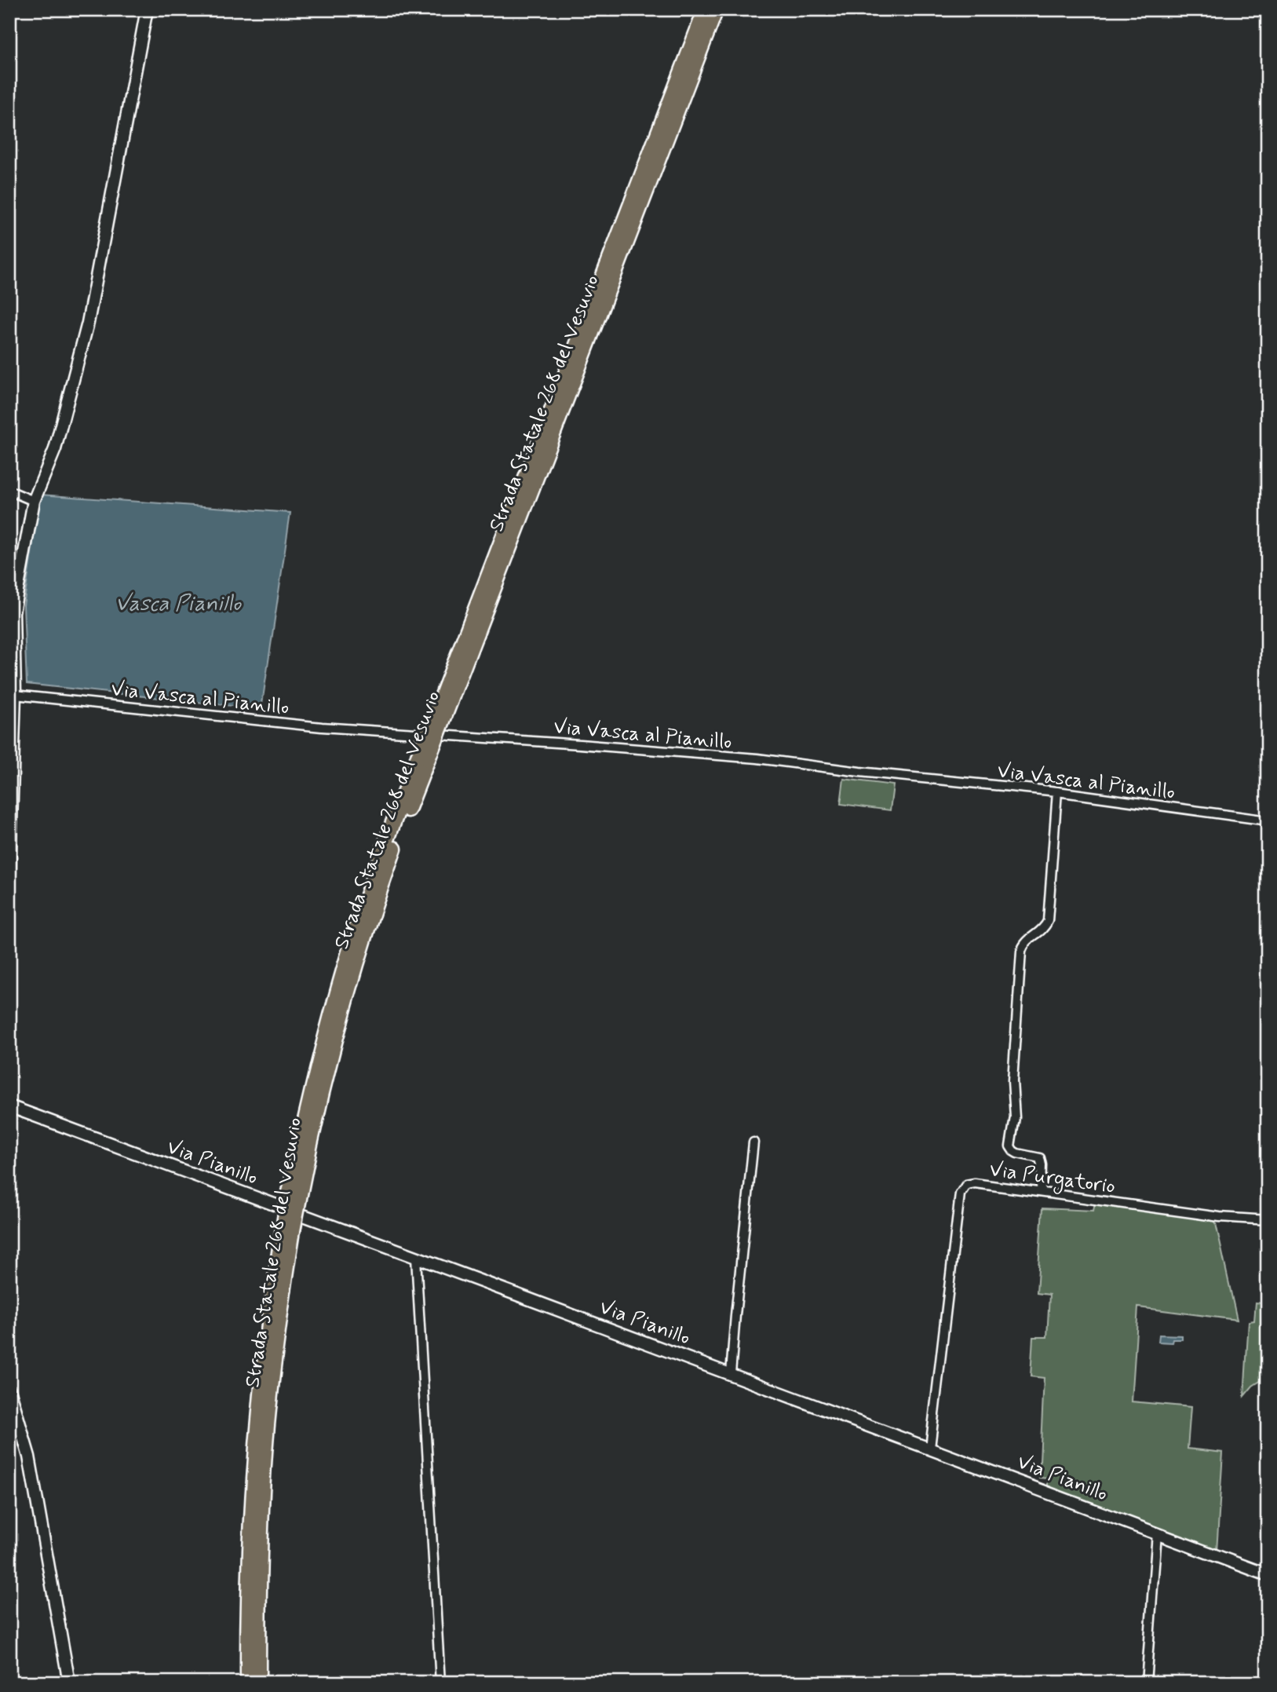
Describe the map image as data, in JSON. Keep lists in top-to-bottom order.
{
  "streets": {
    "highway": ["Strada Statale 268 del Vesuvio"],
    "street": ["Via Vasca al Pianillo", "Via Pianillo", "Via Purgatorio"]
  },
  "crossings": [
    ["Via Pianillo", "Via Purgatorio"]
  ],
  "water": ["Vasca Pianillo"]
}
